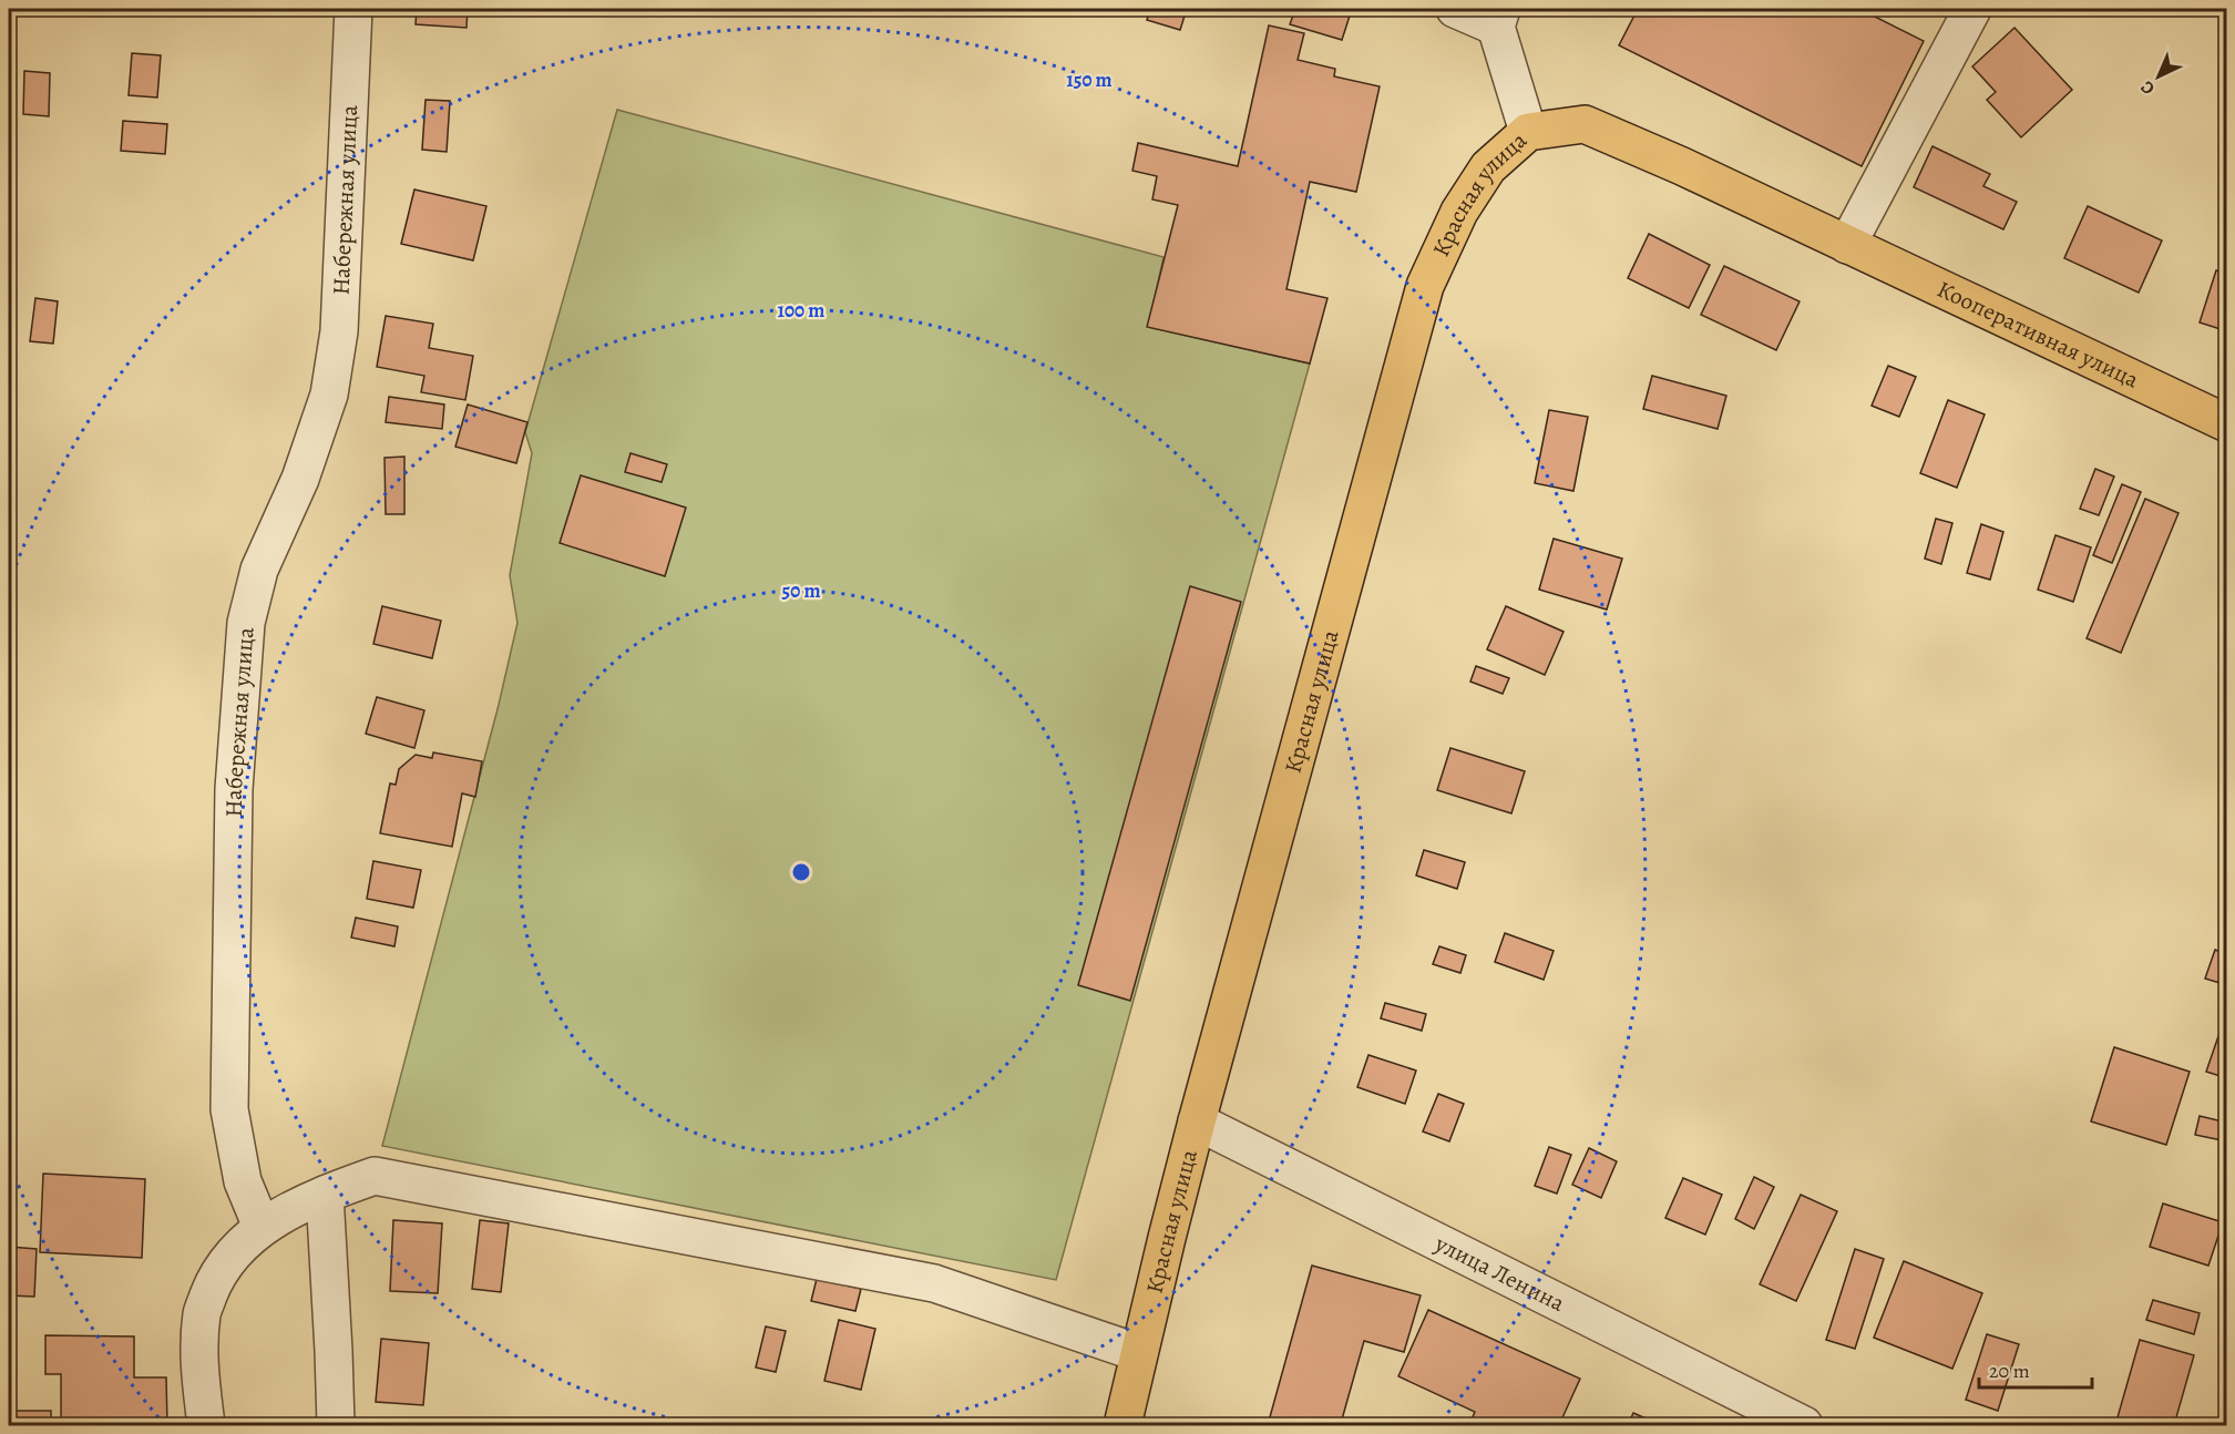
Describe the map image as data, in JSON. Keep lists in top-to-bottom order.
{
  "streets": {
    "main road": ["Красная улица", "Кооперативная улица"],
    "street": ["Набережная улица", "улица Ленина"]
  },
  "crossings": [
    ["Красная улица", "Кооперативная улица"],
    ["Красная улица", "улица Ленина"]
  ],
  "scale_bar": "20 m",
  "north": "bottom left",
  "rings": ["150 m", "100 m", "50 m"]
}
